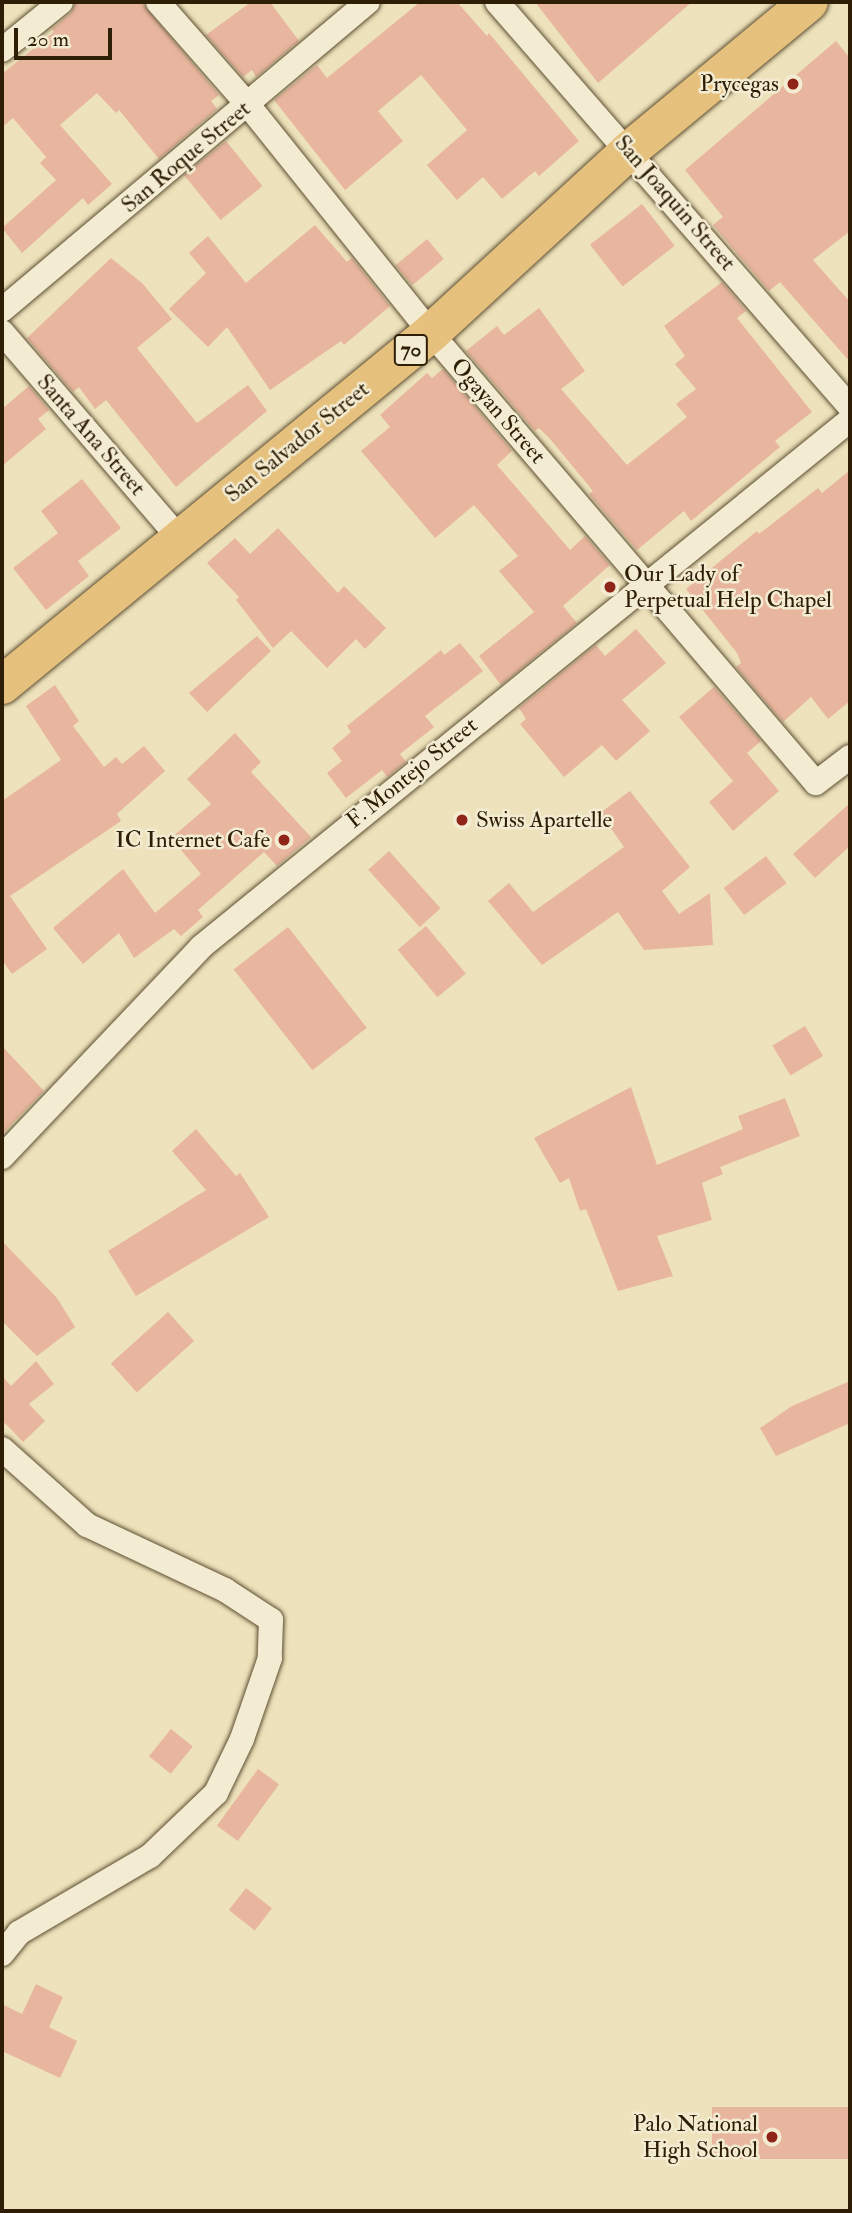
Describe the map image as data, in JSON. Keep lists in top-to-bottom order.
{
  "streets": {
    "highway": ["70", "San Salvador Street"],
    "street": [
      "San Roque Street",
      "San Joaquin Street",
      "Ogayan Street",
      "Santa Ana Street",
      "F. Montejo Street"
    ]
  },
  "crossings": [
    ["San Roque Street", "Ogayan Street"],
    ["San Joaquin Street", "San Salvador Street"],
    ["Ogayan Street", "San Salvador Street"],
    ["Ogayan Street", "F. Montejo Street"],
    ["Santa Ana Street", "San Salvador Street"]
  ],
  "places": [
    "Prycegas",
    "Our Lady of Perpetual Help Chapel",
    "Swiss Apartelle",
    "IC Internet Cafe",
    "Palo National High School"
  ],
  "scale_bar": "20 m"
}
